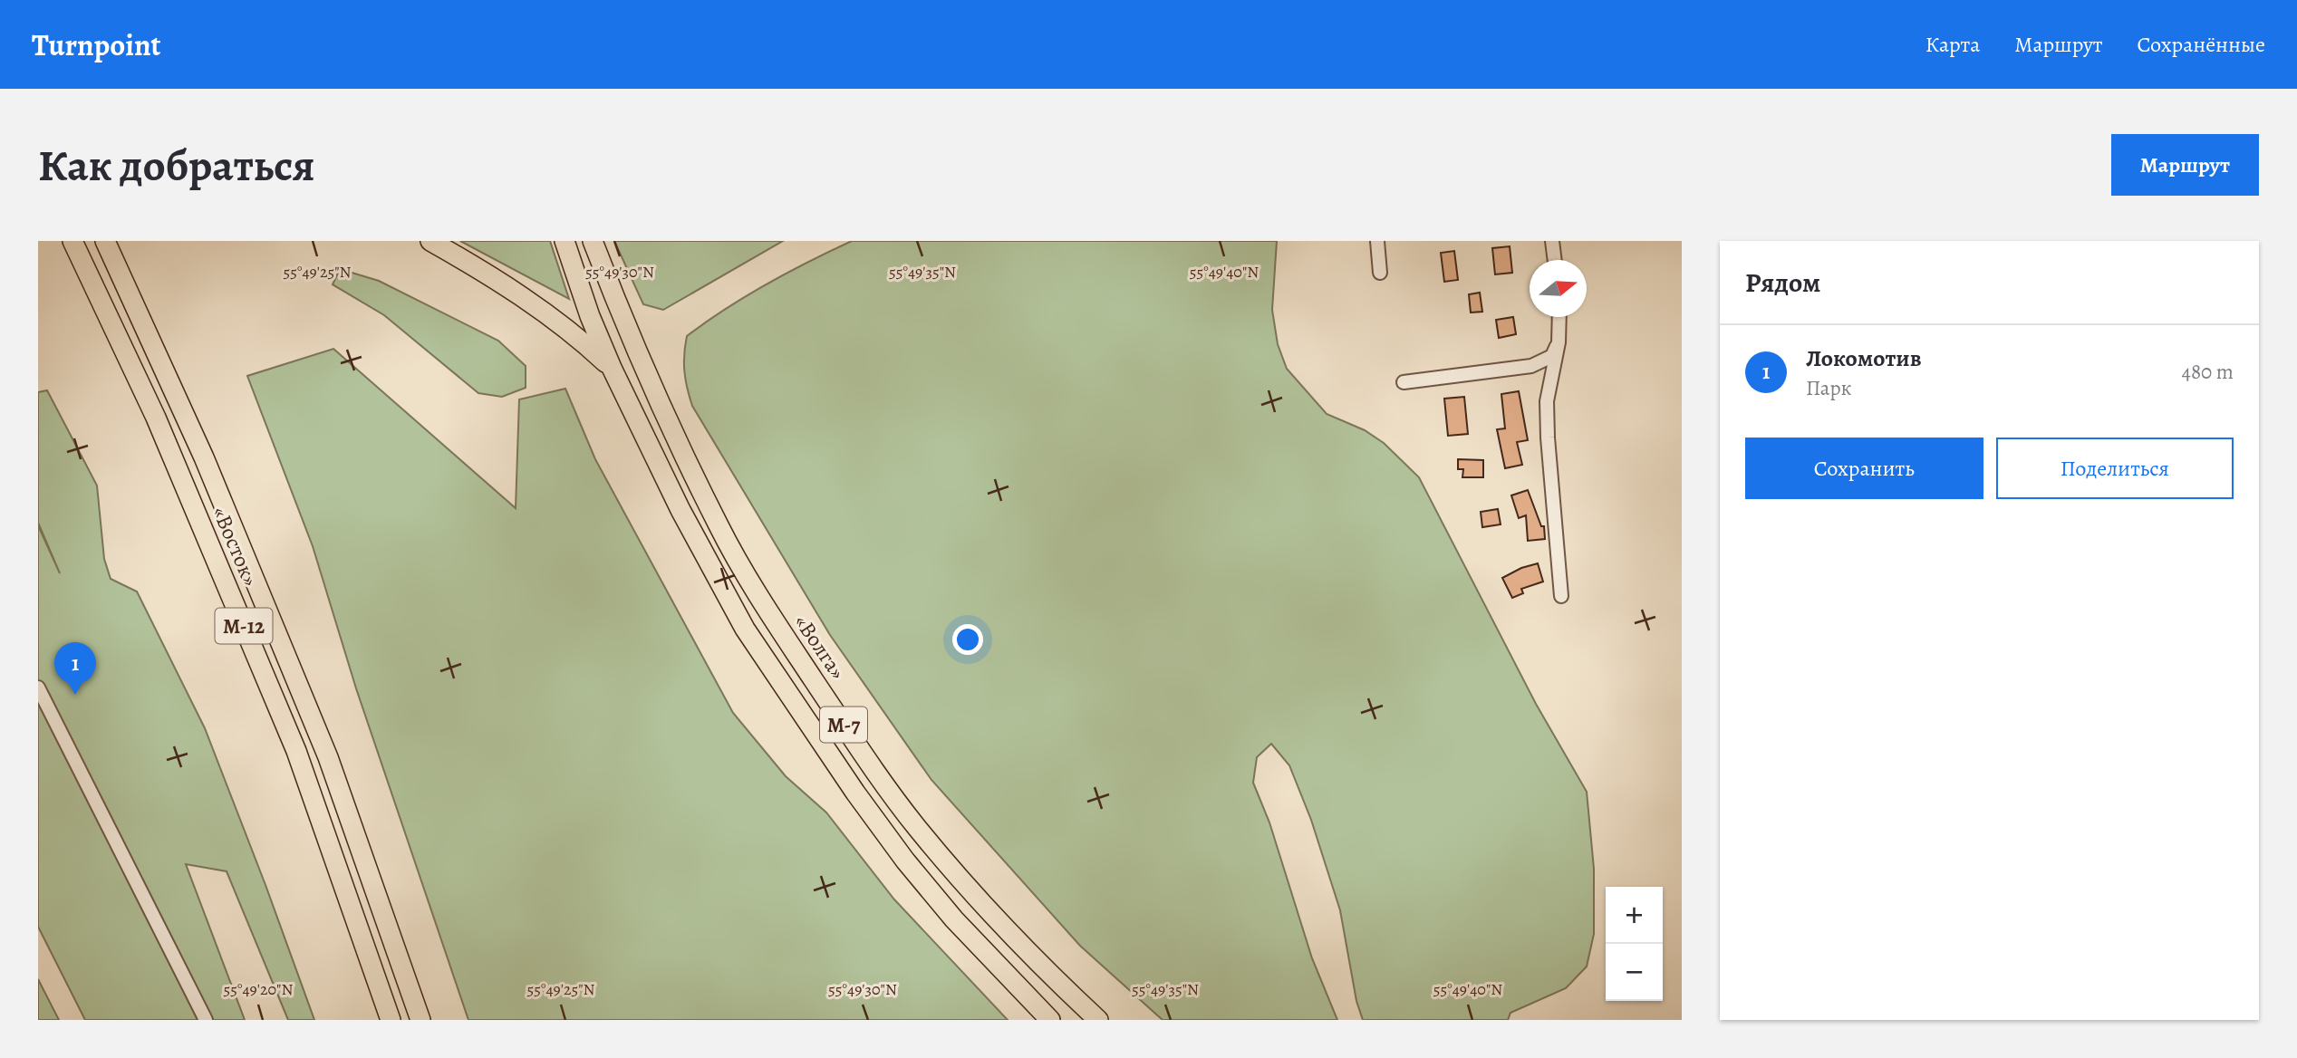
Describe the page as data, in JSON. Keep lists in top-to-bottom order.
{
  "streets": {
    "highway": [
      "«Восток»",
      "М-12",
      "«Волга»",
      "М-7"
    ]
  },
  "north": "right",
  "page": {
    "header": "Turnpoint",
    "nav": ["Карта", "Маршрут", "Сохранённые"],
    "buttons": [
      "Маршрут",
      ["Сохранить", "Поделиться"]
    ],
    "title": "Как добраться",
    "heading": "Рядом",
    "list": [
      {
        "mark": "1",
        "name": "Локомотив",
        "note": "Парк",
        "value": "480 m"
      }
    ],
    "pins": "1",
    "map_buttons": ["+", "−"]
  },
  "coordinates": [
    "55°49'25\"N",
    "55°49'30\"N",
    "55°49'35\"N",
    "55°49'40\"N",
    "55°49'20\"N"
  ]
}
